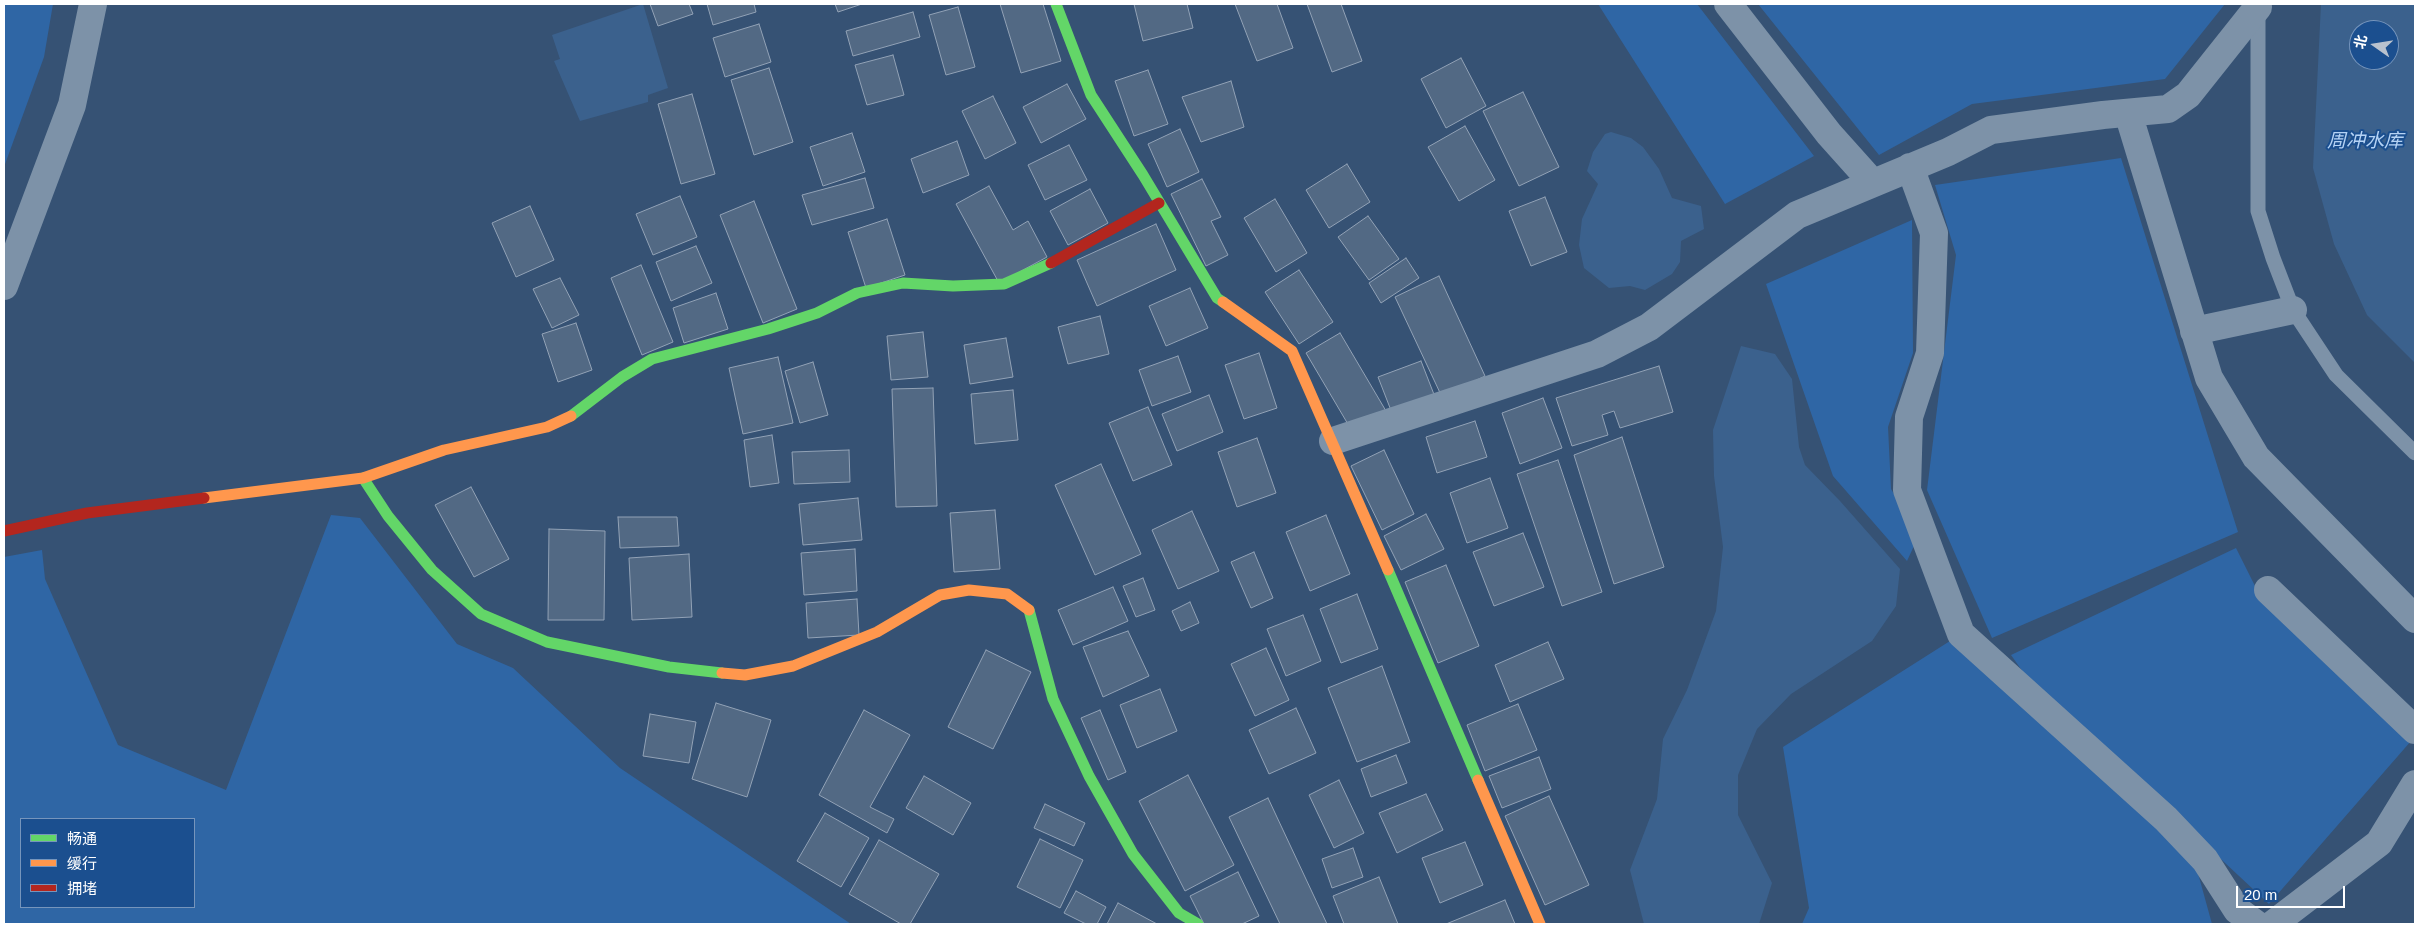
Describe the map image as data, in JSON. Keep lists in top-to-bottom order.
{
  "water": ["周冲水库"],
  "legend": ["畅通", "缓行", "拥堵"],
  "scale_bar": "20 m",
  "north": "left"
}
